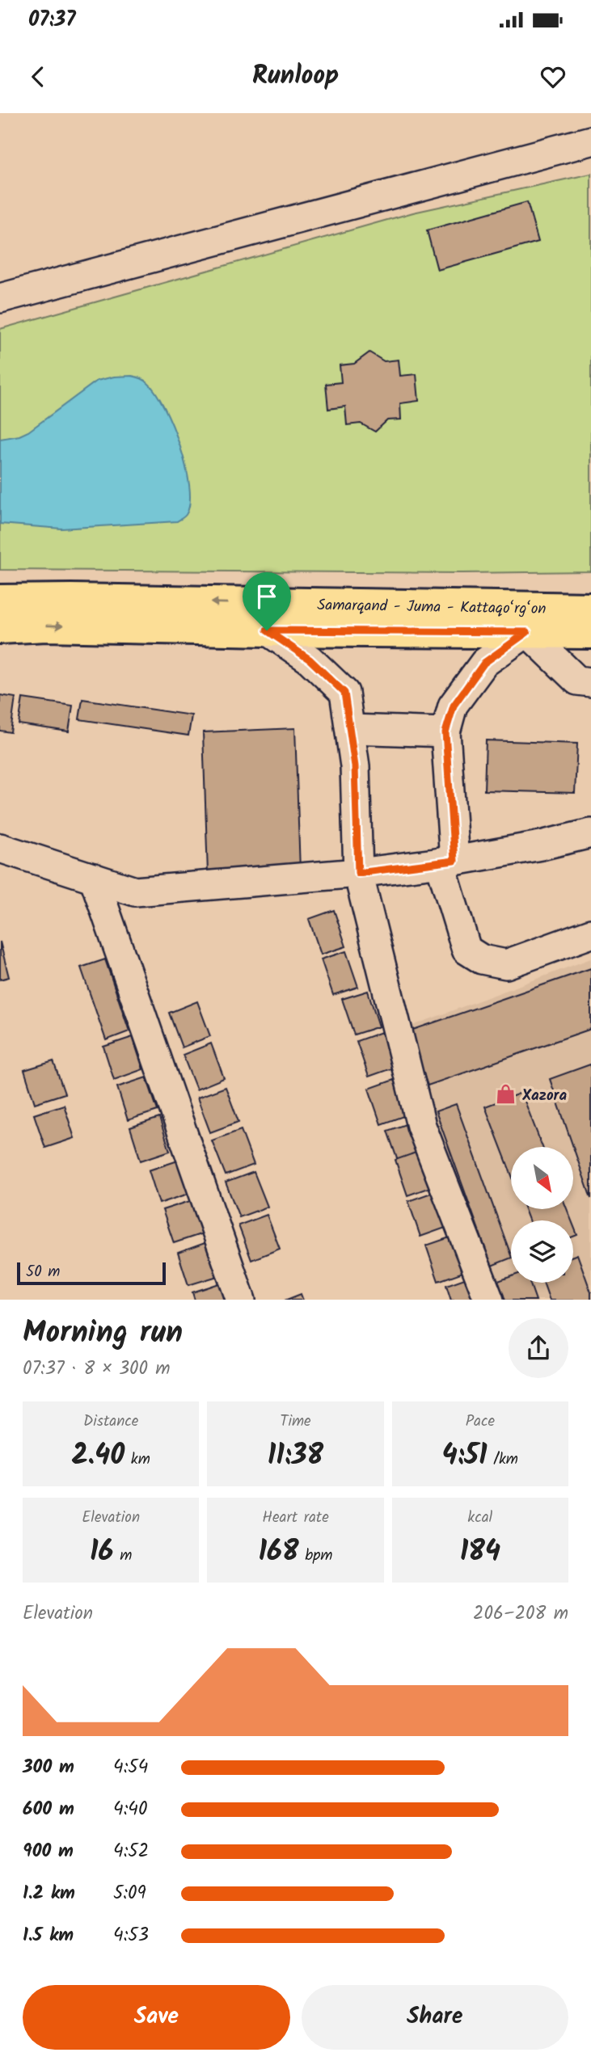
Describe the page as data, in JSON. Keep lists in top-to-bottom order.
{
  "streets": {
    "main road": ["Samarqand - Juma - Kattaqo‘rg‘on"]
  },
  "places": {
    "shop": ["Xazora"]
  },
  "scale_bar": "50 m",
  "north": "bottom right",
  "page": {
    "status": "07:37",
    "header": "Runloop",
    "scale": "50 m",
    "heading": ["Morning run", "07:37 · 8 × 300 m"],
    "stats": [
      ["Distance", "2.40 km"],
      ["Time", "11:38"],
      ["Pace", "4:51 /km"],
      ["Elevation", "16 m"],
      ["Heart rate", "168 bpm"],
      ["kcal", "184"]
    ],
    "chart": ["Elevation", "206–208 m"],
    "list": [
      {
        "name": "300 m",
        "note": "4:54"
      },
      {
        "name": "600 m",
        "note": "4:40"
      },
      {
        "name": "900 m",
        "note": "4:52"
      },
      {
        "name": "1.2 km",
        "note": "5:09"
      },
      {
        "name": "1.5 km",
        "note": "4:53"
      }
    ],
    "buttons": ["Save", "Share"]
  }
}
